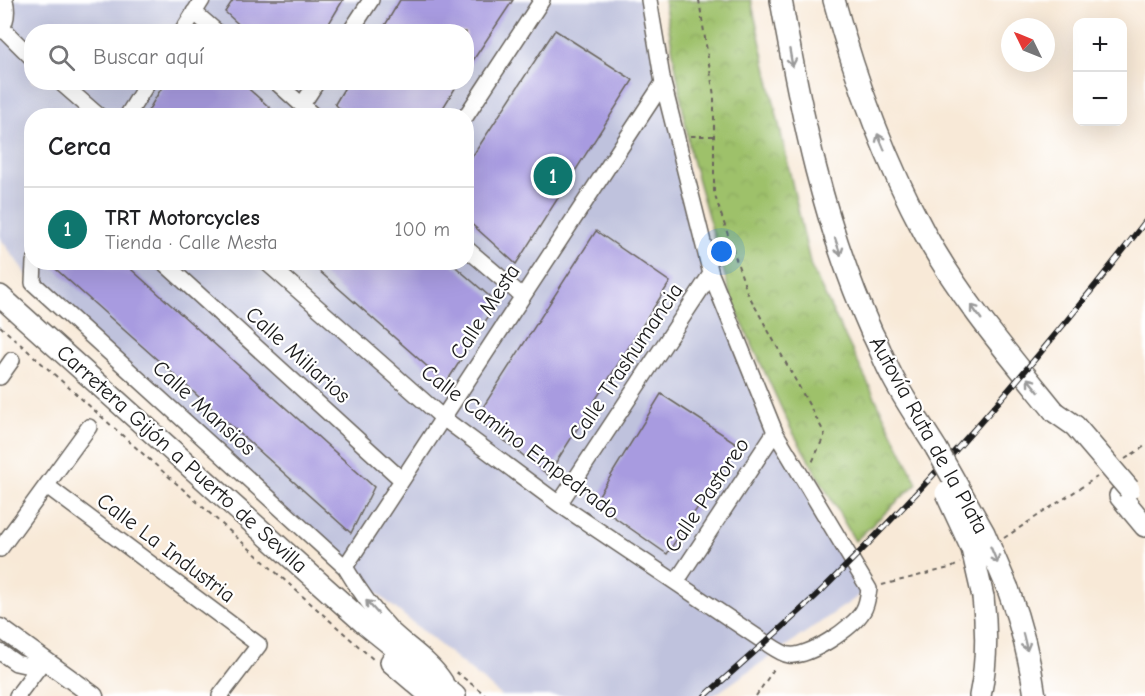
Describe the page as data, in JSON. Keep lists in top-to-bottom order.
{
  "streets": {
    "highway": ["Autovía Ruta de la Plata", "Carretera Gijón a Puerto de Sevilla"],
    "street": [
      "Calle Mesta",
      "Calle Miliarios",
      "Calle Trashumancia",
      "Calle Mansios",
      "Calle Camino Empedrado",
      "Calle Pastoreo",
      "Calle La Industria"
    ]
  },
  "crossings": [
    ["Calle Mesta", "Calle Miliarios"],
    ["Calle Mesta", "Calle Mansios"],
    ["Calle Mesta", "Calle Camino Empedrado"],
    ["Calle Trashumancia", "Calle Camino Empedrado"],
    ["Calle Mansios", "Carretera Gijón a Puerto de Sevilla"],
    ["Calle Camino Empedrado", "Calle Pastoreo"]
  ],
  "north": "top left",
  "page": {
    "map_buttons": ["+", "−"],
    "search": "Buscar aquí",
    "heading": "Cerca",
    "pins": "1",
    "list": [
      {
        "mark": "1",
        "name": "TRT Motorcycles",
        "note": "Tienda · Calle Mesta",
        "value": "100 m"
      }
    ]
  }
}
